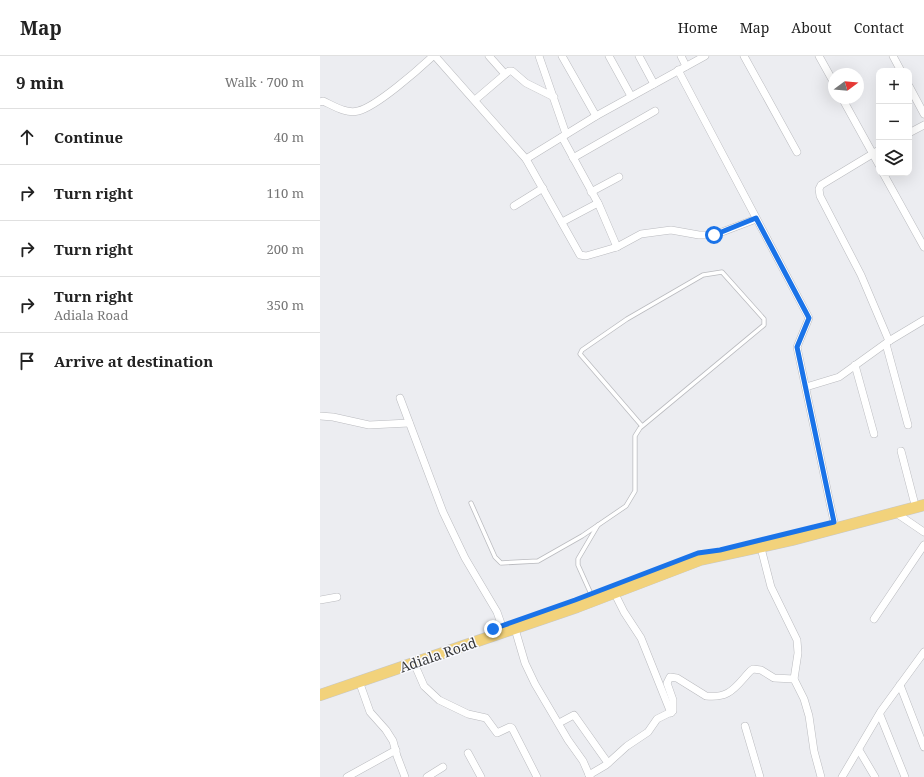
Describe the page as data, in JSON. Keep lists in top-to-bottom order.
{
  "streets": {
    "main road": ["Adiala Road"]
  },
  "north": "right",
  "page": {
    "header": "Map",
    "nav": [
      "Home",
      "Map",
      "About",
      "Contact"
    ],
    "heading": ["9 min", "Walk · 700 m"],
    "map_buttons": ["+", "−"],
    "list": [
      ["Continue", "40 m"],
      ["Turn right", "110 m"],
      ["Turn right", "200 m"],
      ["Turn right", "Adiala Road", "350 m"],
      "Arrive at destination"
    ]
  }
}
